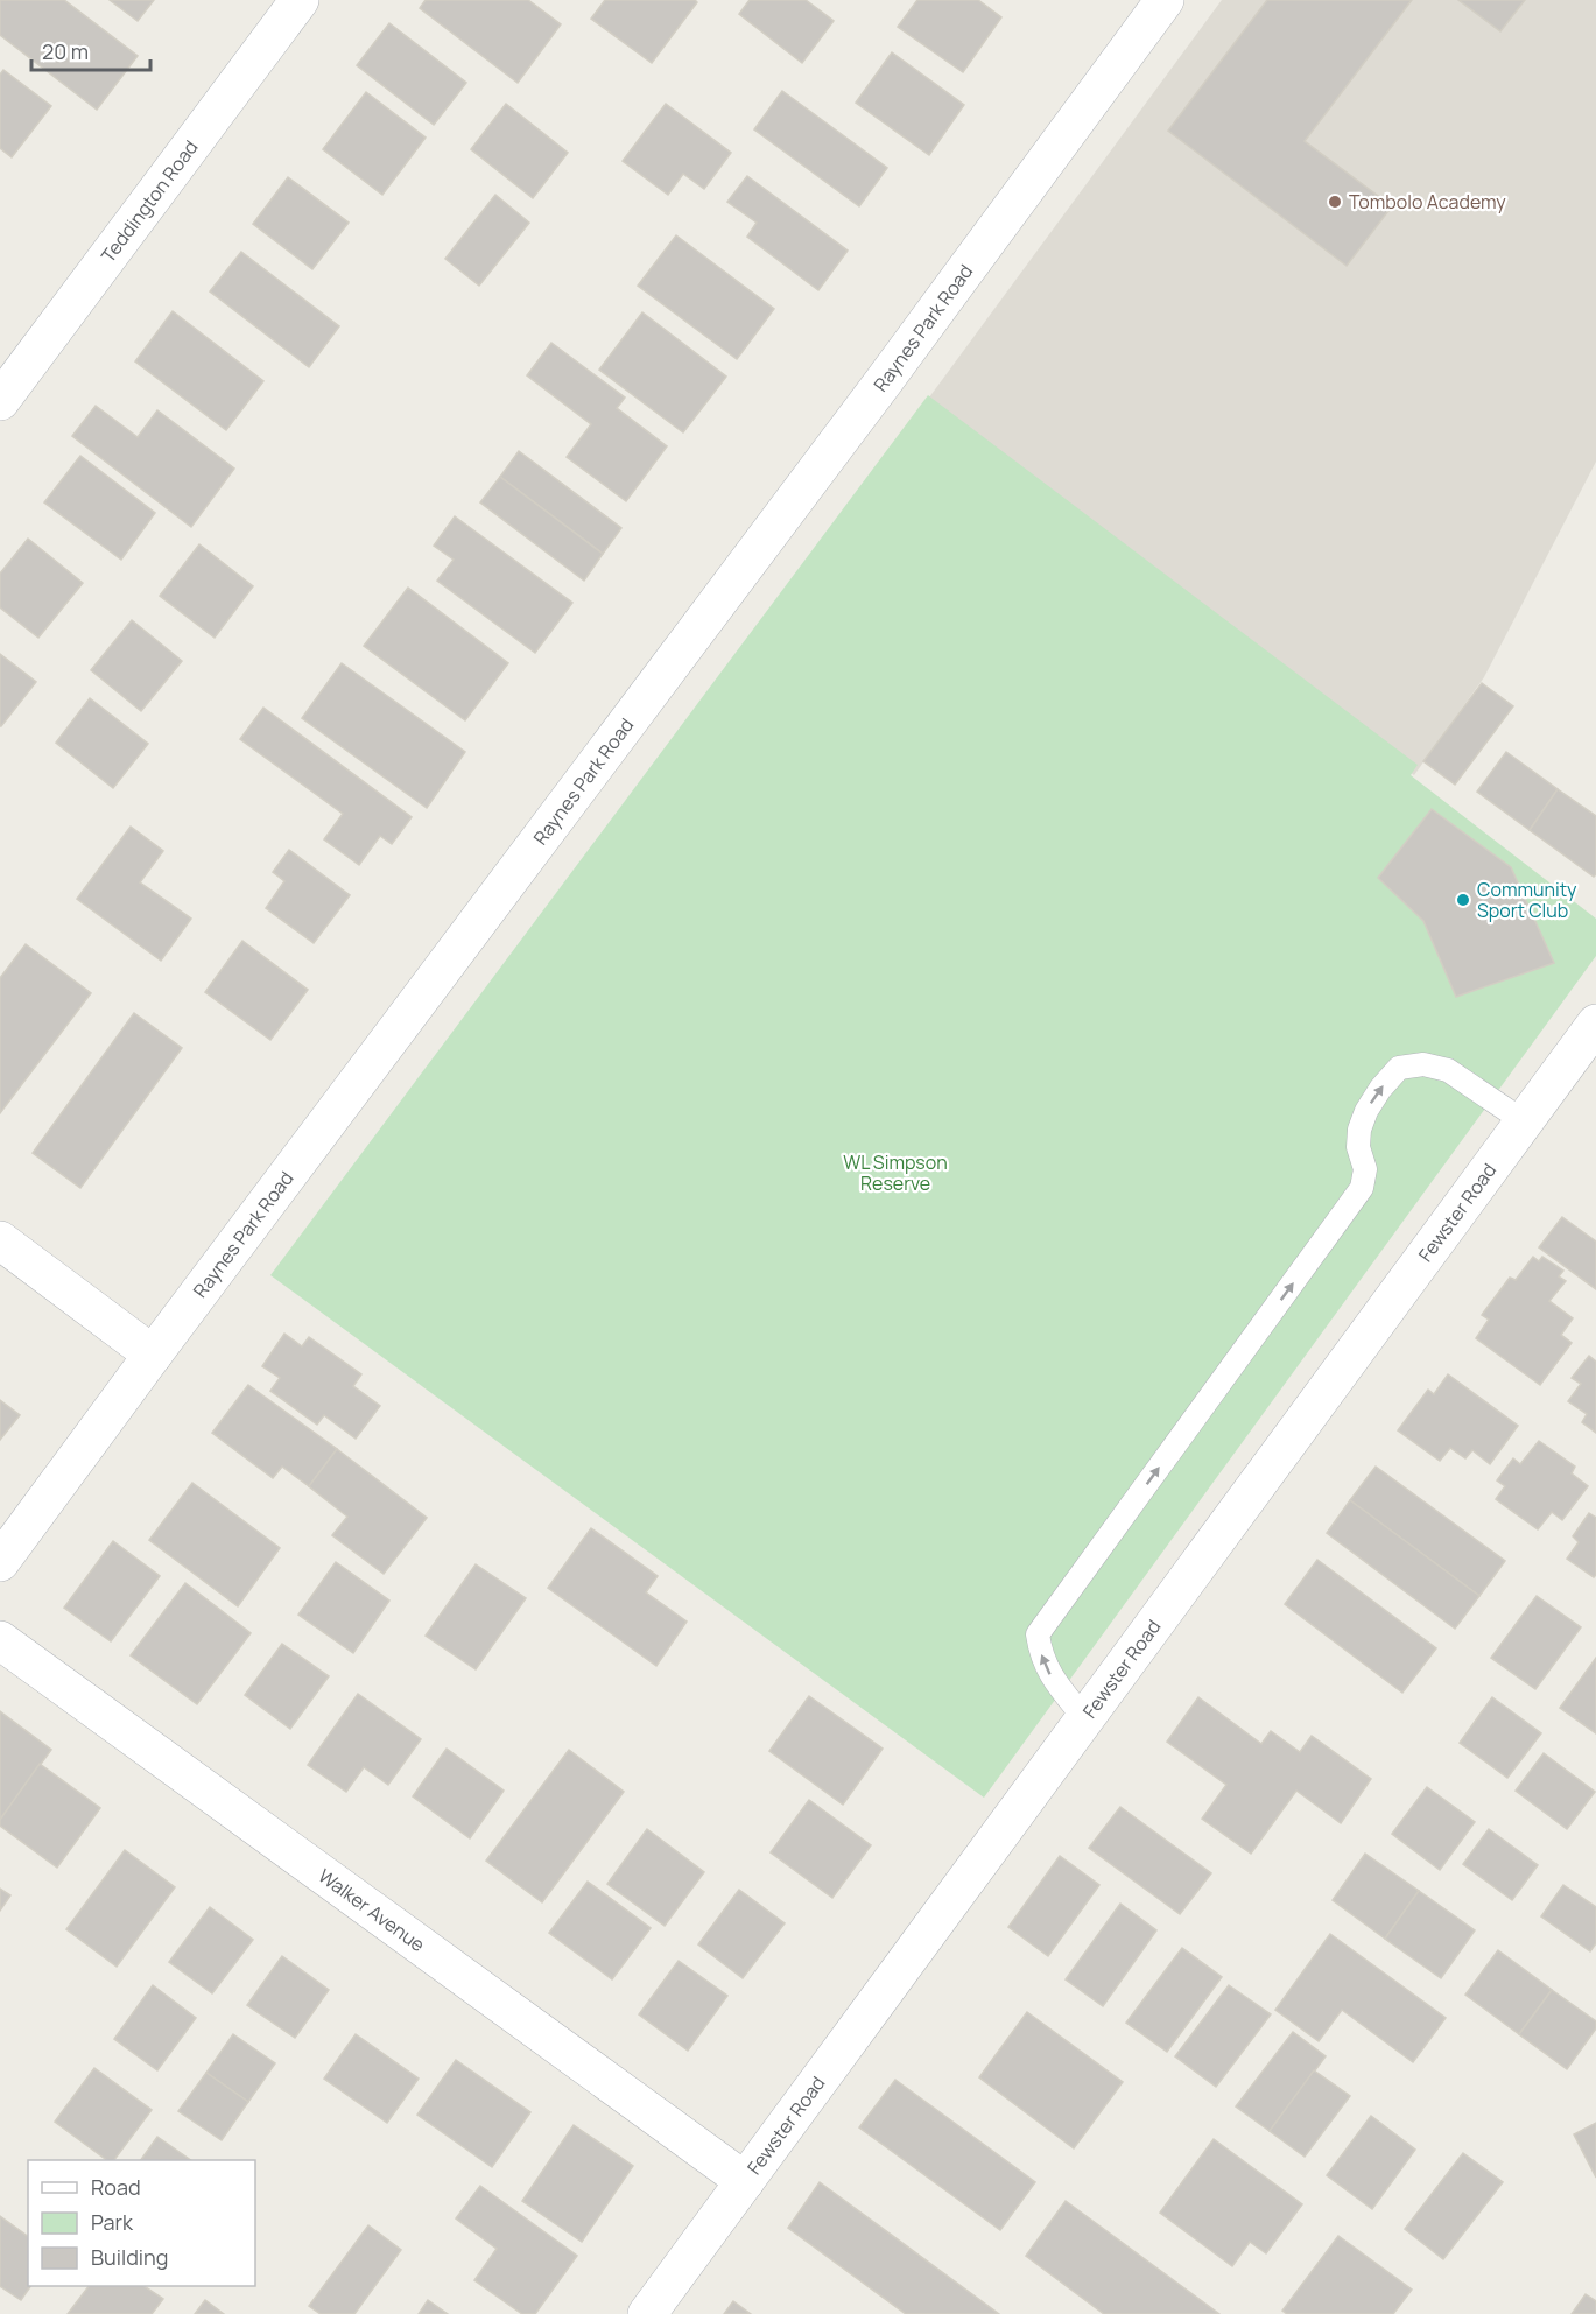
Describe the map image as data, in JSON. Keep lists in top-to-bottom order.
{
  "streets": {
    "street": [
      "Teddington Road",
      "Raynes Park Road",
      "Fewster Road",
      "Walker Avenue"
    ]
  },
  "crossings": [
    ["Fewster Road", "Walker Avenue"]
  ],
  "parks": ["WL Simpson Reserve"],
  "places": ["Tombolo Academy", "Community Sport Club"],
  "legend": ["Road", "Park", "Building"],
  "scale_bar": "20 m"
}
